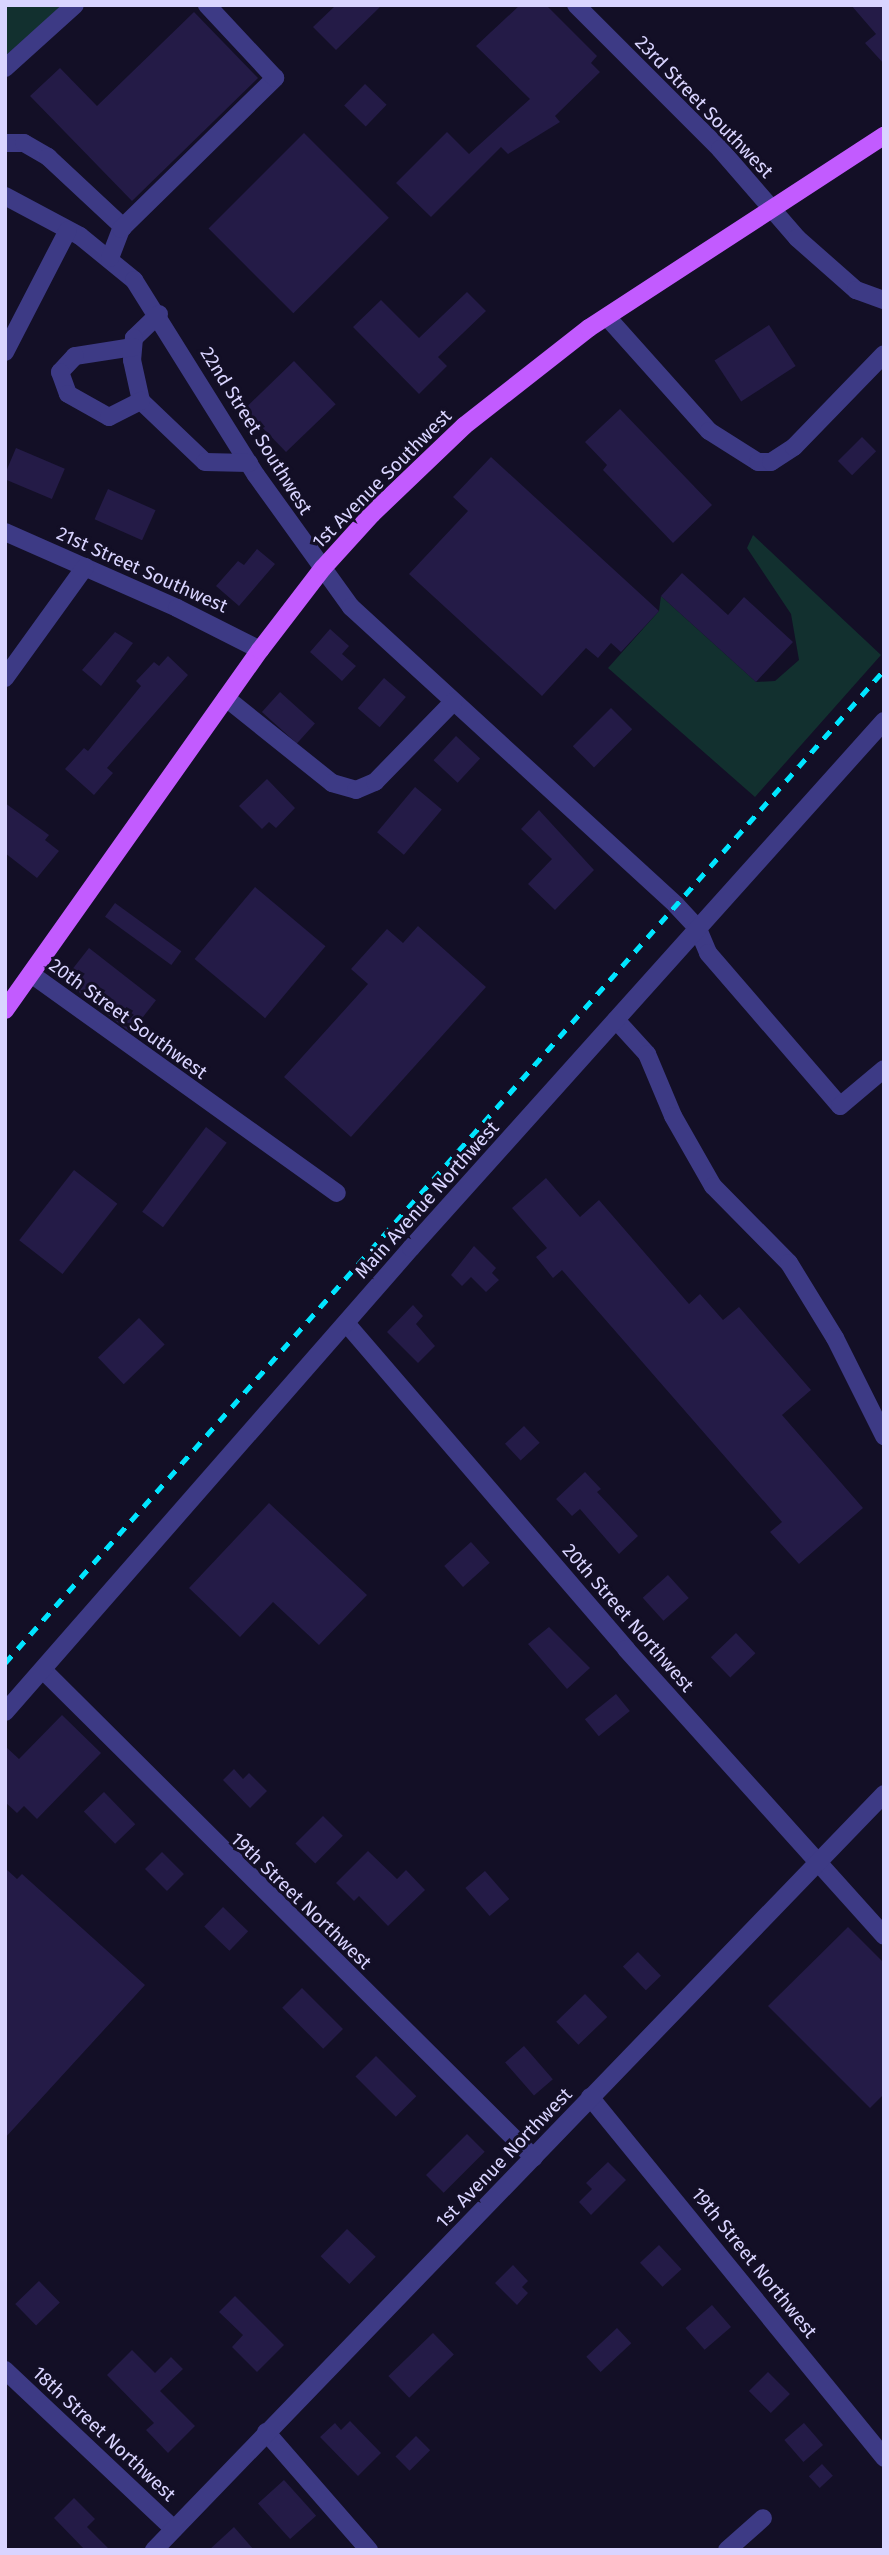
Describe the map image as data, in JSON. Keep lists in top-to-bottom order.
{
  "streets": {
    "main road": ["1st Avenue Southwest"],
    "street": [
      "23rd Street Southwest",
      "22nd Street Southwest",
      "21st Street Southwest",
      "20th Street Southwest",
      "Main Avenue Northwest",
      "20th Street Northwest",
      "19th Street Northwest",
      "1st Avenue Northwest",
      "18th Street Northwest"
    ]
  },
  "crossings": [
    ["23rd Street Southwest", "1st Avenue Southwest"],
    ["22nd Street Southwest", "1st Avenue Southwest"],
    ["22nd Street Southwest", "Main Avenue Northwest"],
    ["1st Avenue Southwest", "21st Street Southwest"],
    ["1st Avenue Southwest", "20th Street Southwest"],
    ["Main Avenue Northwest", "20th Street Northwest"],
    ["Main Avenue Northwest", "19th Street Northwest"],
    ["20th Street Northwest", "1st Avenue Northwest"],
    ["19th Street Northwest", "1st Avenue Northwest"],
    ["1st Avenue Northwest", "18th Street Northwest"]
  ]
}
